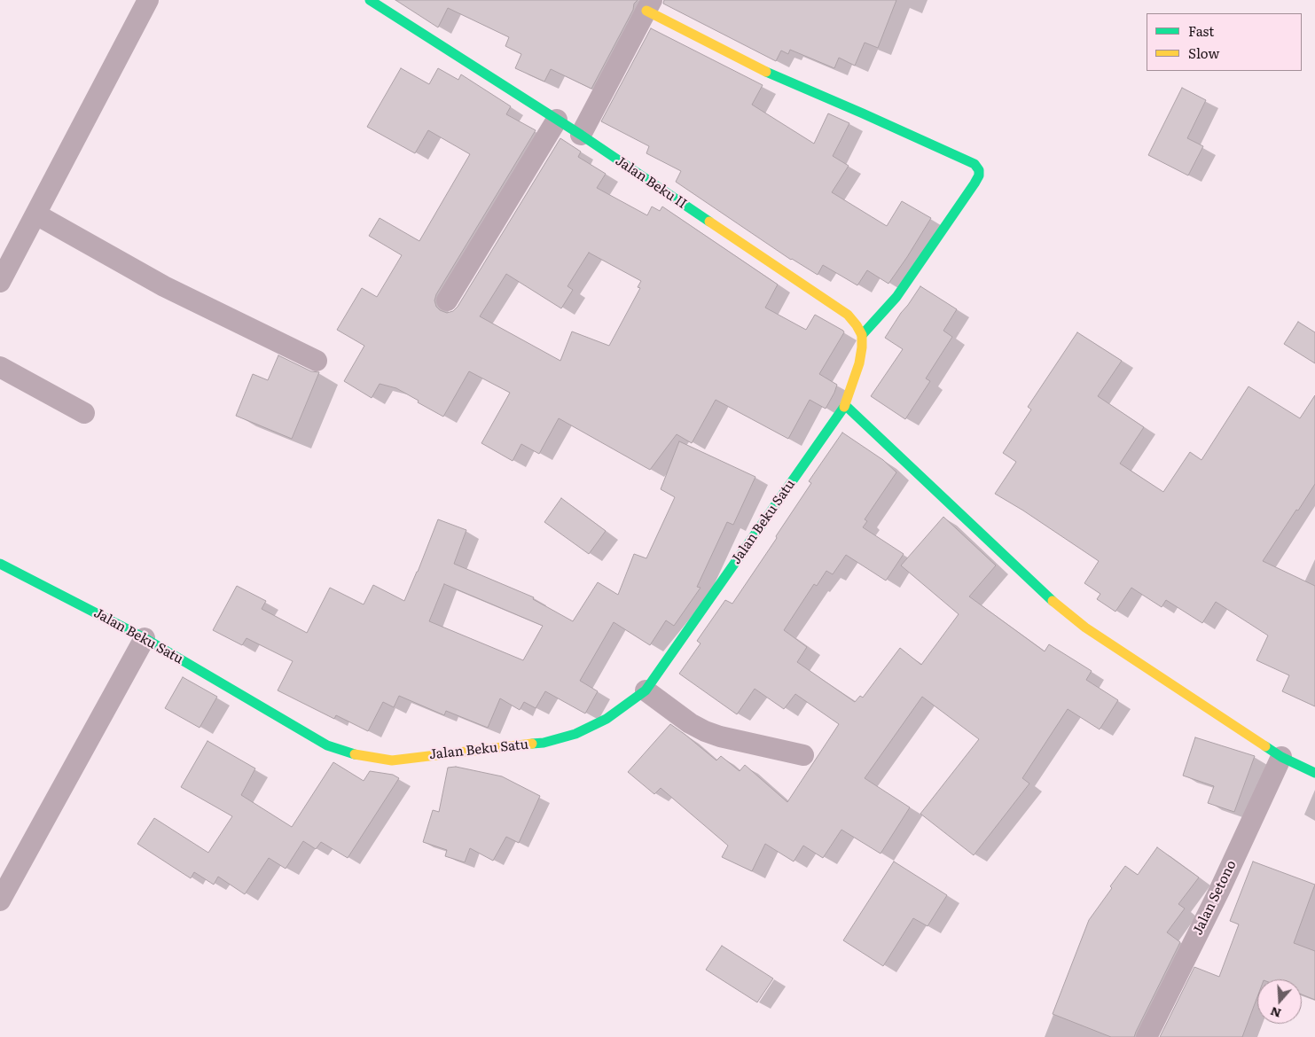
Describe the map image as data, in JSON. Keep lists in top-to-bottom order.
{
  "streets": {
    "street": ["Jalan Beku II", "Jalan Beku Satu", "Jalan Setono"]
  },
  "legend": ["Fast", "Slow"],
  "north": "bottom"
}
